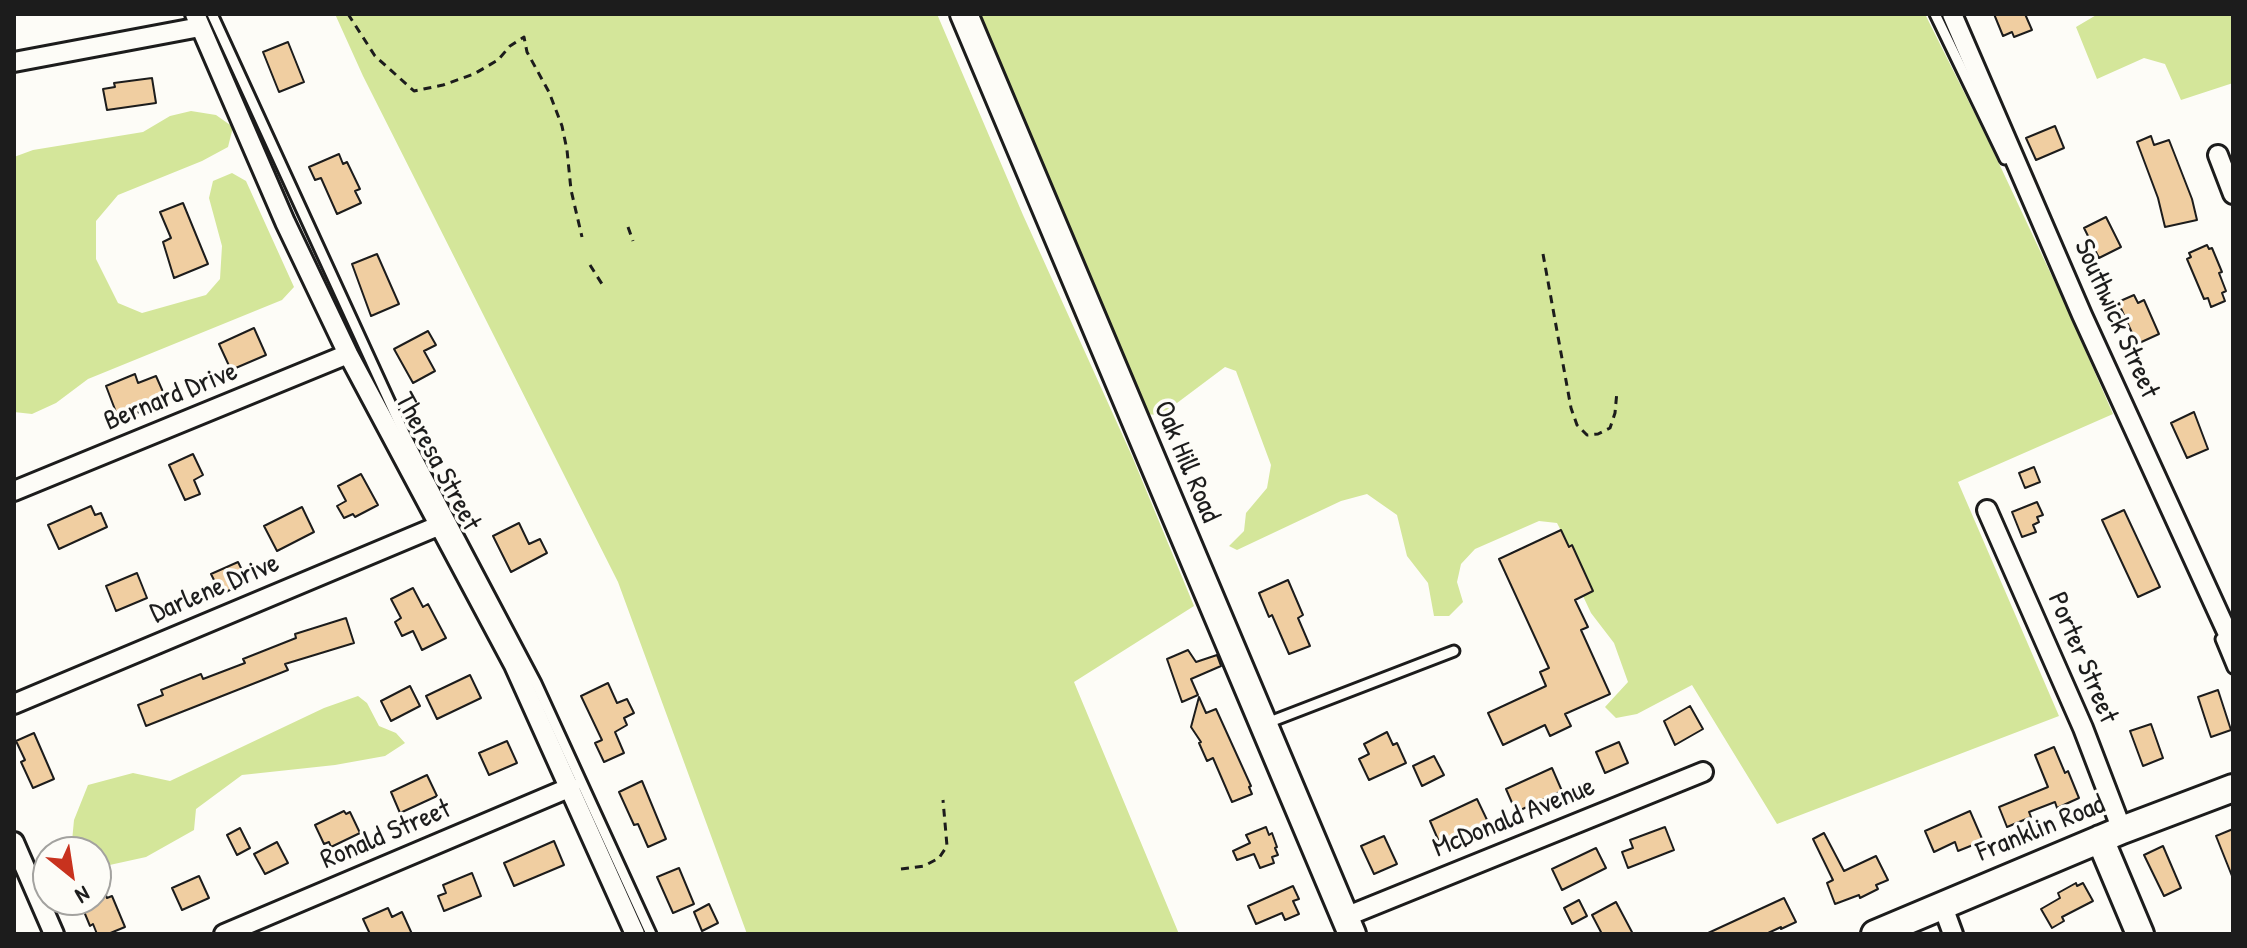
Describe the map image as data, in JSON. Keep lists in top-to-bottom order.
{
  "streets": {
    "street": [
      "Southwick Street",
      "Bernard Drive",
      "Theresa Street",
      "Oak Hill Road",
      "Darlene Drive",
      "Porter Street",
      "McDonald Avenue",
      "Franklin Road",
      "Ronald Street"
    ]
  },
  "crossings": [
    ["Bernard Drive", "Theresa Street"],
    ["Theresa Street", "Darlene Drive"],
    ["Theresa Street", "Ronald Street"],
    ["Oak Hill Road", "McDonald Avenue"],
    ["Porter Street", "Franklin Road"]
  ],
  "north": "bottom right"
}
